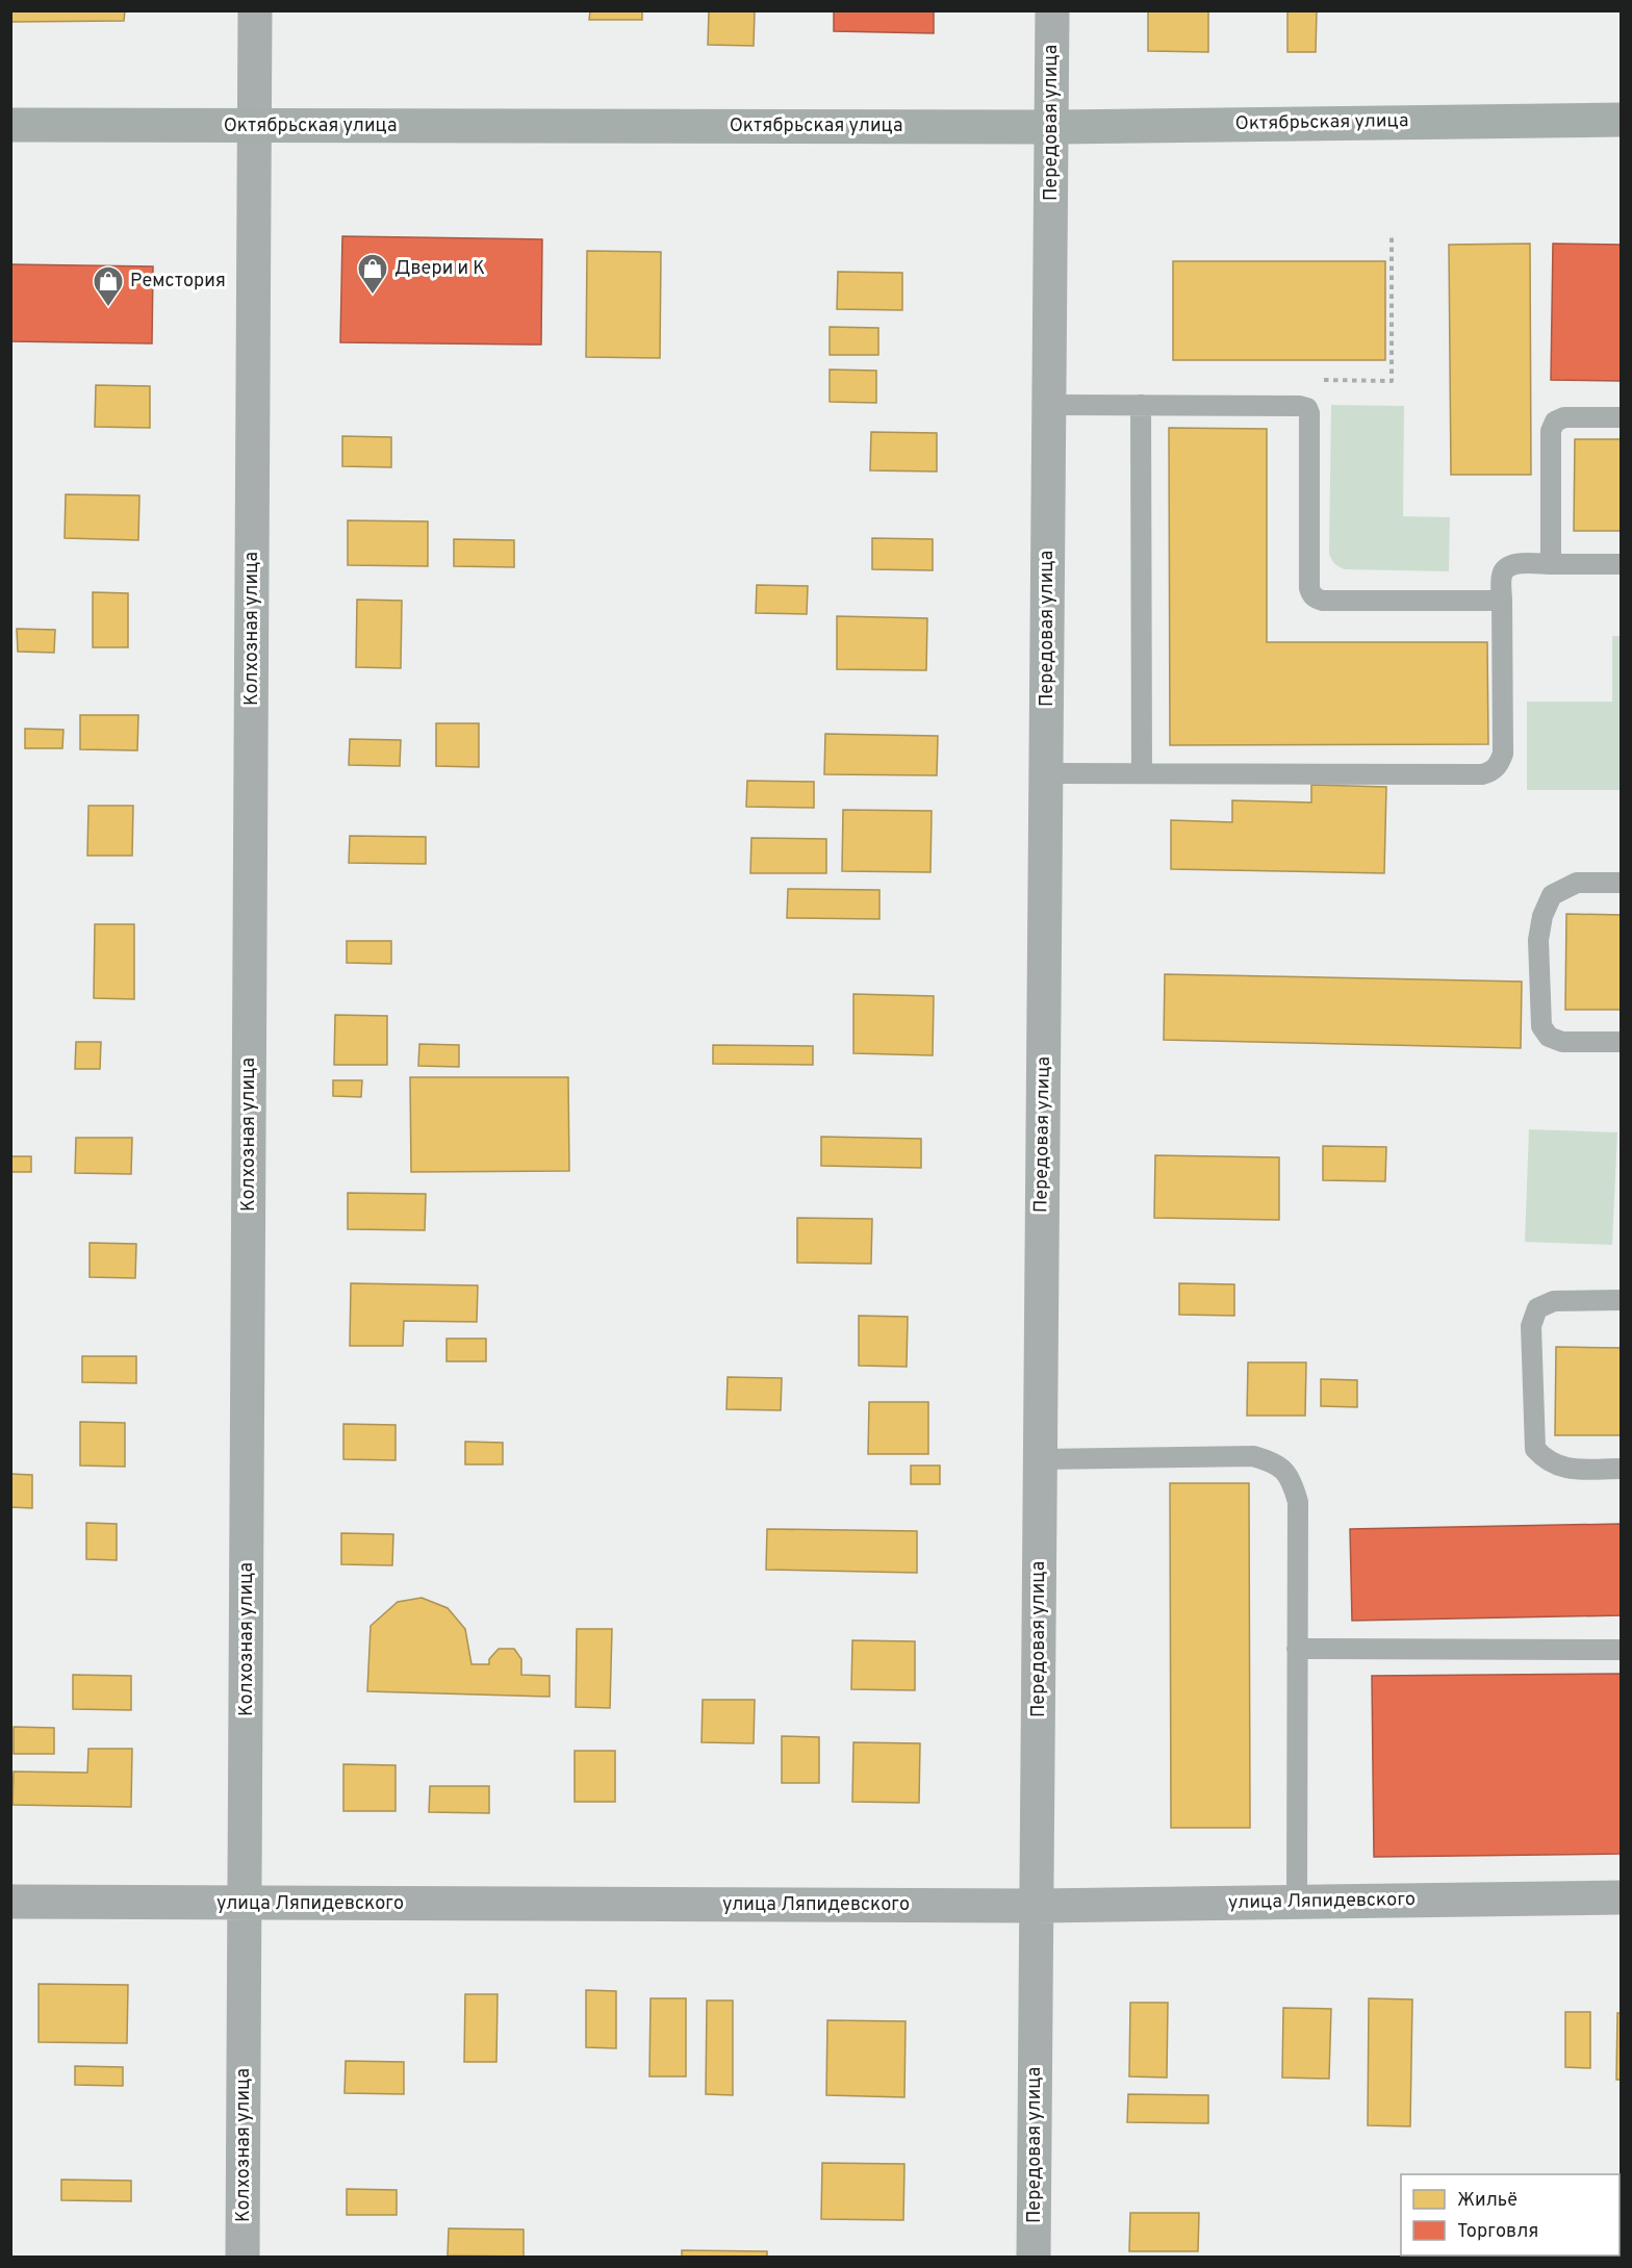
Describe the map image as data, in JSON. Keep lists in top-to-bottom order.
{
  "streets": {
    "main road": ["Октябрьская улица"],
    "street": ["Передовая улица", "Колхозная улица", "улица Ляпидевского"]
  },
  "crossings": [
    ["Передовая улица", "Октябрьская улица"],
    ["Передовая улица", "улица Ляпидевского"],
    ["Октябрьская улица", "Колхозная улица"],
    ["Колхозная улица", "улица Ляпидевского"]
  ],
  "places": {
    "shop": ["Двери и К", "Ремстория"]
  },
  "legend": ["Жильё", "Торговля"]
}
